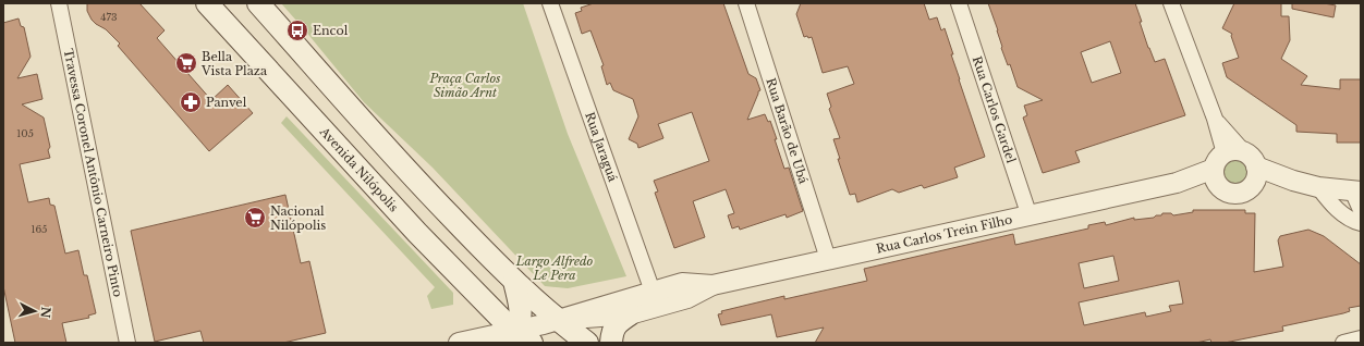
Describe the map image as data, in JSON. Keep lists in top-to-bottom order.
{
  "streets": {
    "main road": ["Avenida Nilópolis"],
    "street": [
      "Rua Carlos Gardel",
      "Rua Barão de Ubá",
      "Rua Jaraguá",
      "Travessa Coronel Antônio Carneiro Pinto",
      "Rua Carlos Trein Filho"
    ]
  },
  "crossings": [
    ["Rua Carlos Gardel", "Rua Carlos Trein Filho"],
    ["Rua Barão de Ubá", "Rua Carlos Trein Filho"],
    ["Rua Jaraguá", "Rua Carlos Trein Filho"],
    ["Avenida Nilópolis", "Rua Carlos Trein Filho"]
  ],
  "parks": ["Praça Carlos Simão Arnt", "Largo Alfredo Le Pera"],
  "places": {
    "bus stop": ["Encol"],
    "supermarket": ["Bella Vista Plaza", "Nacional Nilópolis"],
    "pharmacy": ["Panvel"]
  },
  "house_numbers": ["473", "105", "165"],
  "north": "right"
}
